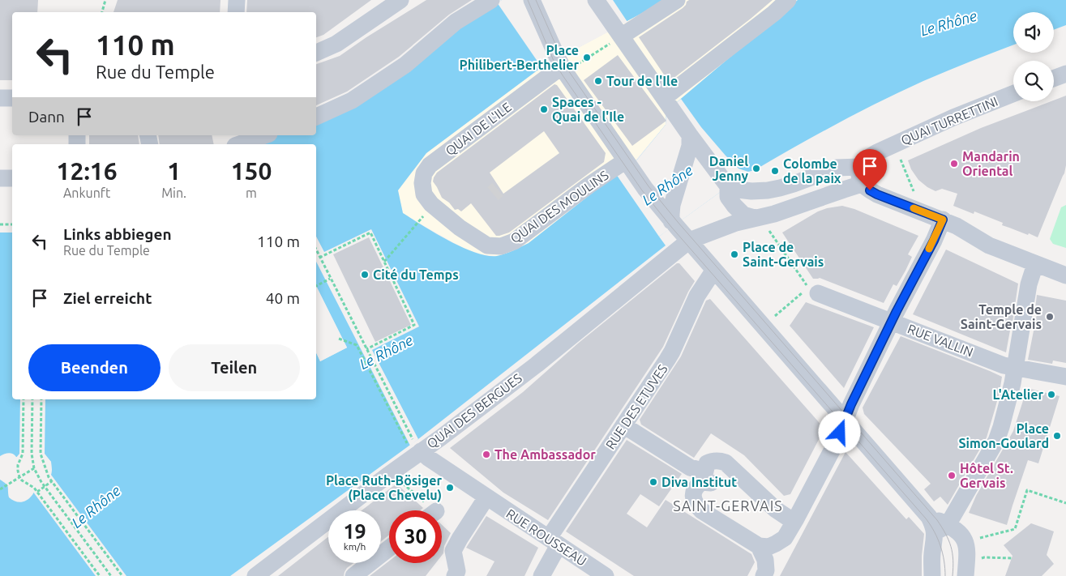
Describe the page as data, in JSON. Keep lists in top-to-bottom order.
{
  "streets": {
    "street": [
      "QUAI TURRETTINI",
      "QUAI DE L'ILE",
      "QUAI DES MOULINS",
      "RUE VALLIN",
      "RUE DES ETUVES",
      "QUAI DES BERGUES",
      "RUE ROUSSEAU"
    ]
  },
  "crossings": [
    ["QUAI DE L'ILE", "QUAI DES MOULINS"],
    ["RUE DES ETUVES", "RUE ROUSSEAU"]
  ],
  "districts": ["SAINT-GERVAIS"],
  "water": ["Le Rhône"],
  "places": [
    "Place Philibert-Berthelier",
    "Tour de l'Ile",
    "Spaces - Quai de l'Ile",
    "Mandarin Oriental",
    "Daniel Jenny",
    "Colombe de la paix",
    "Place de Saint-Gervais",
    "Cité du Temps",
    "Temple de Saint-Gervais",
    "L'Atelier",
    "Place Simon-Goulard",
    "The Ambassador",
    "Hôtel St. Gervais",
    "Diva Institut",
    "Place Ruth-Bösiger (Place Chevelu)"
  ],
  "page": {
    "turn": ["110 m", "Rue du Temple"],
    "then": "Dann",
    "eta": [
      "12:16",
      "Ankunft",
      "1",
      "Min.",
      "150",
      "m"
    ],
    "list": [
      {
        "name": "Links abbiegen",
        "note": "Rue du Temple",
        "value": "110 m"
      },
      {
        "name": "Ziel erreicht",
        "value": "40 m"
      }
    ],
    "buttons": ["Beenden", "Teilen"],
    "speed": "19 km/h",
    "limit": "30"
  }
}
